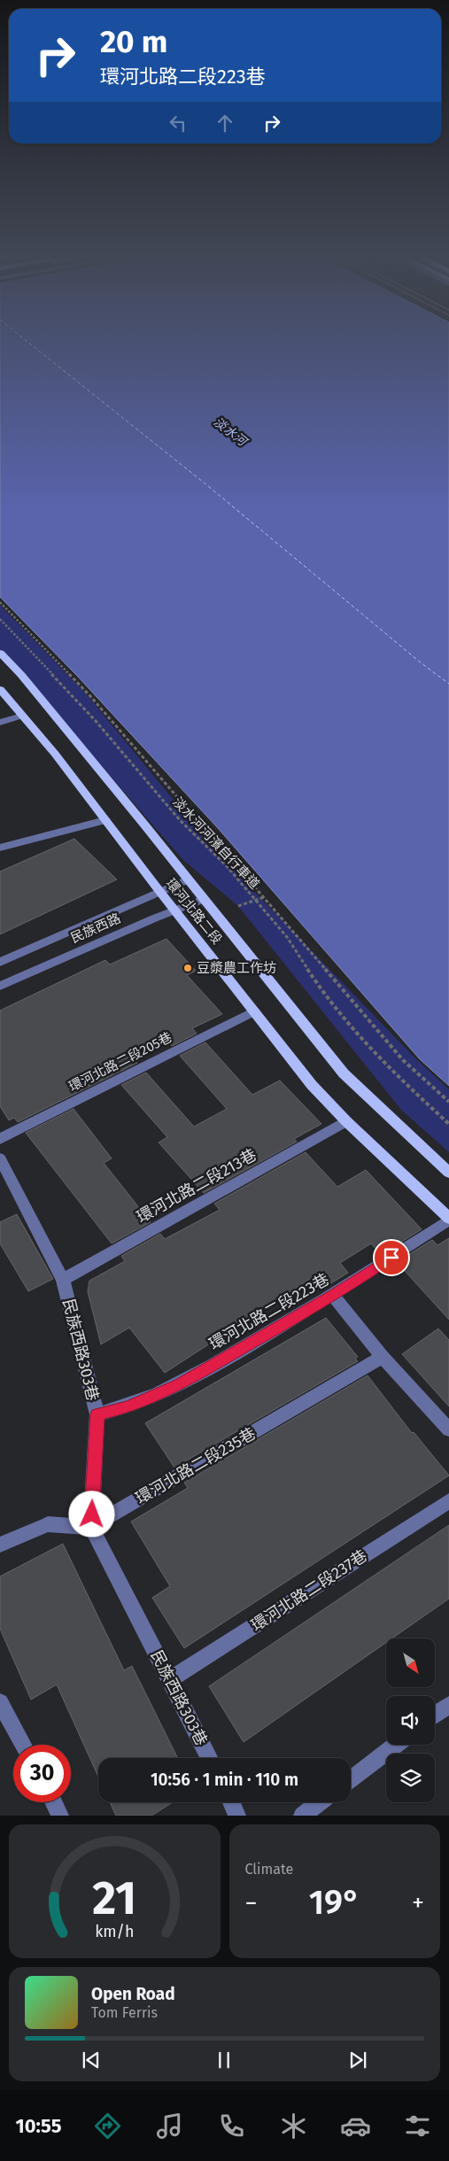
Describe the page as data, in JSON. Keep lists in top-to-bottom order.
{
  "streets": {
    "main road": ["環河北路二段"],
    "street": [
      "民族西路",
      "環河北路二段205巷",
      "環河北路二段213巷",
      "環河北路二段223巷",
      "民族西路303巷",
      "環河北路二段235巷",
      "環河北路二段237巷"
    ],
    "path": ["淡水河河濱自行車道"]
  },
  "crossings": [
    ["環河北路二段", "民族西路"],
    ["環河北路二段", "環河北路二段205巷"],
    ["環河北路二段", "環河北路二段213巷"],
    ["環河北路二段", "環河北路二段223巷"],
    ["環河北路二段213巷", "民族西路303巷"],
    ["環河北路二段223巷", "民族西路303巷"],
    ["民族西路303巷", "環河北路二段235巷"],
    ["民族西路303巷", "環河北路二段237巷"]
  ],
  "water": ["淡水河"],
  "places": ["豆漿農工作坊"],
  "north": "bottom right",
  "page": {
    "turn": ["20 m", "環河北路二段223巷"],
    "limit": "30",
    "trip": "10:56 · 1 min · 110 m",
    "tile": "Climate",
    "heat": ["−", "19°", "+"],
    "song": ["Open Road", "Tom Ferris"],
    "tabs": "10:55",
    "gauge": ["21", "km/h"]
  }
}
